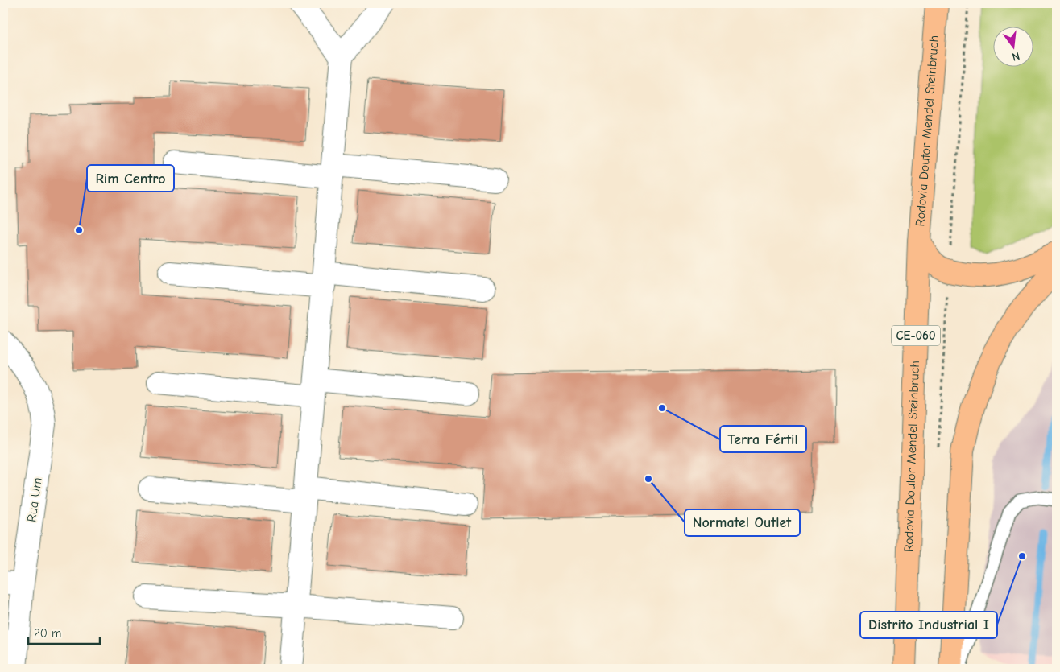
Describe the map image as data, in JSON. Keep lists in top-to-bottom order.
{
  "streets": {
    "highway": ["Rodovia Doutor Mendel Steinbruch", "CE-060"],
    "street": ["Rua Um"]
  },
  "places": [
    "Rim Centro",
    "Terra Fértil",
    "Normatel Outlet",
    "Distrito Industrial I"
  ],
  "scale_bar": "20 m",
  "north": "bottom"
}
